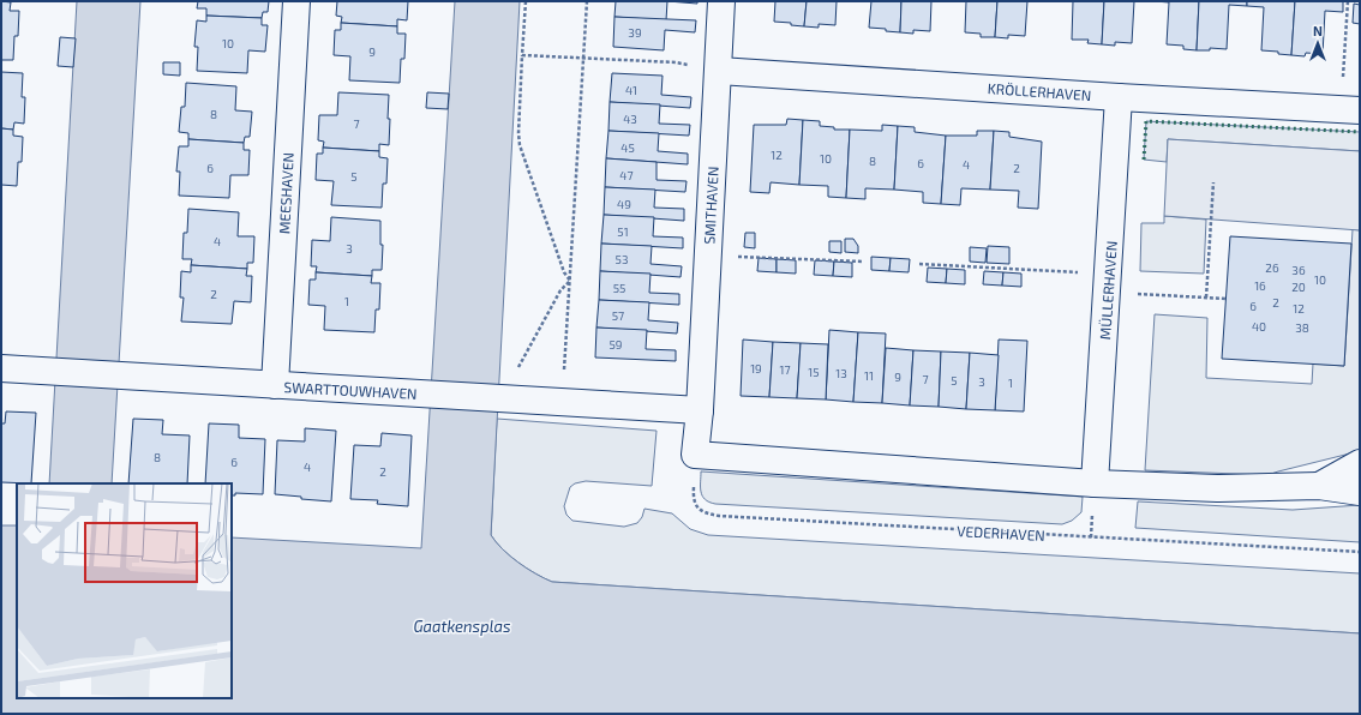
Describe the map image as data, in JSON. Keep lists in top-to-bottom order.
{
  "streets": {
    "street": [
      "KRÖLLERHAVEN",
      "MEESHAVEN",
      "SMITHAVEN",
      "MÜLLERHAVEN",
      "SWARTTOUWHAVEN"
    ],
    "path": ["VEDERHAVEN"]
  },
  "crossings": [
    ["KRÖLLERHAVEN", "SMITHAVEN"],
    ["KRÖLLERHAVEN", "MÜLLERHAVEN"],
    ["MEESHAVEN", "SWARTTOUWHAVEN"],
    ["SMITHAVEN", "SWARTTOUWHAVEN"]
  ],
  "water": ["Gaatkensplas"],
  "house_numbers": [
    "39",
    "10",
    "9",
    "41",
    "8",
    "43",
    "7",
    "45",
    "12",
    "10",
    "8",
    "6",
    "4",
    "6",
    "2",
    "47",
    "5",
    "49",
    "51",
    "4",
    "3",
    "53",
    "26",
    "36",
    "10",
    "16",
    "20",
    "55",
    "2",
    "1",
    "2",
    "6",
    "12",
    "57",
    "40",
    "38",
    "59",
    "19",
    "17",
    "15",
    "13",
    "11",
    "9",
    "7",
    "5",
    "3",
    "1",
    "8",
    "6",
    "4",
    "2"
  ],
  "north": "top"
}
